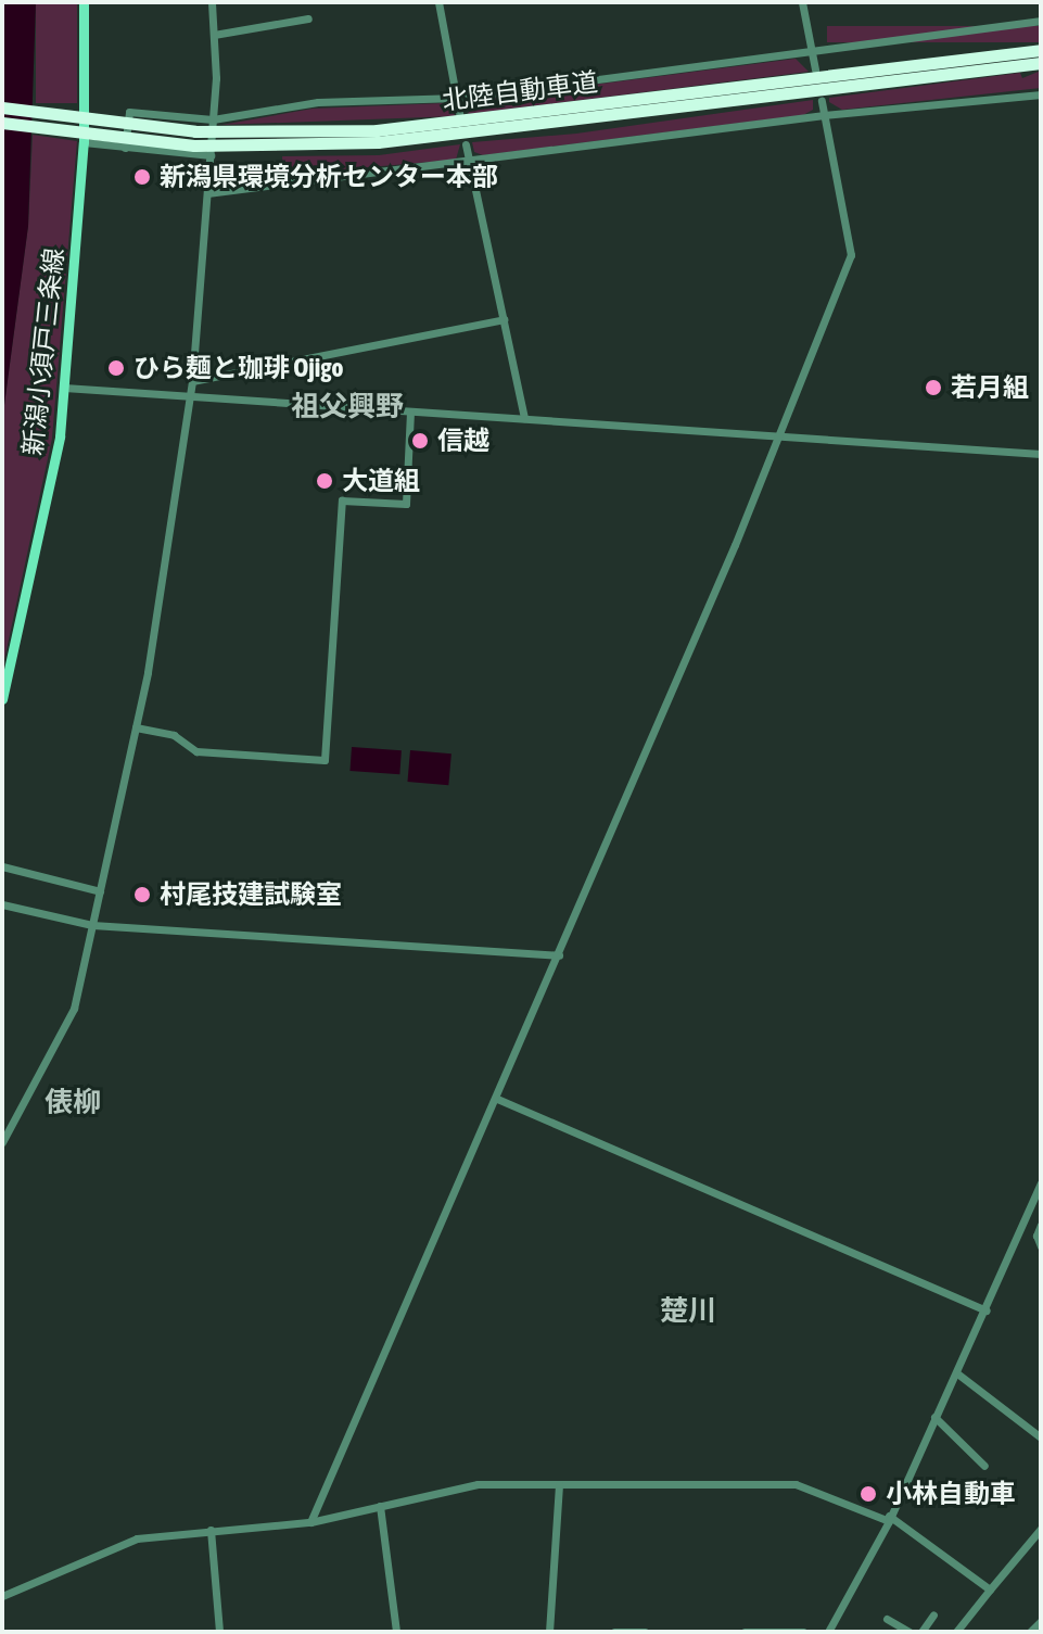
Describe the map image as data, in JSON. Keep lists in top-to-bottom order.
{
  "streets": {
    "highway": ["北陸自動車道"],
    "main road": ["新潟小須戸三条線"]
  },
  "districts": ["祖父興野", "俵柳", "楚川"],
  "places": [
    "新潟県環境分析センター本部",
    "ひら麺と珈琲 Ojigo",
    "若月組",
    "信越",
    "大道組",
    "村尾技建試験室",
    "小林自動車"
  ]
}
